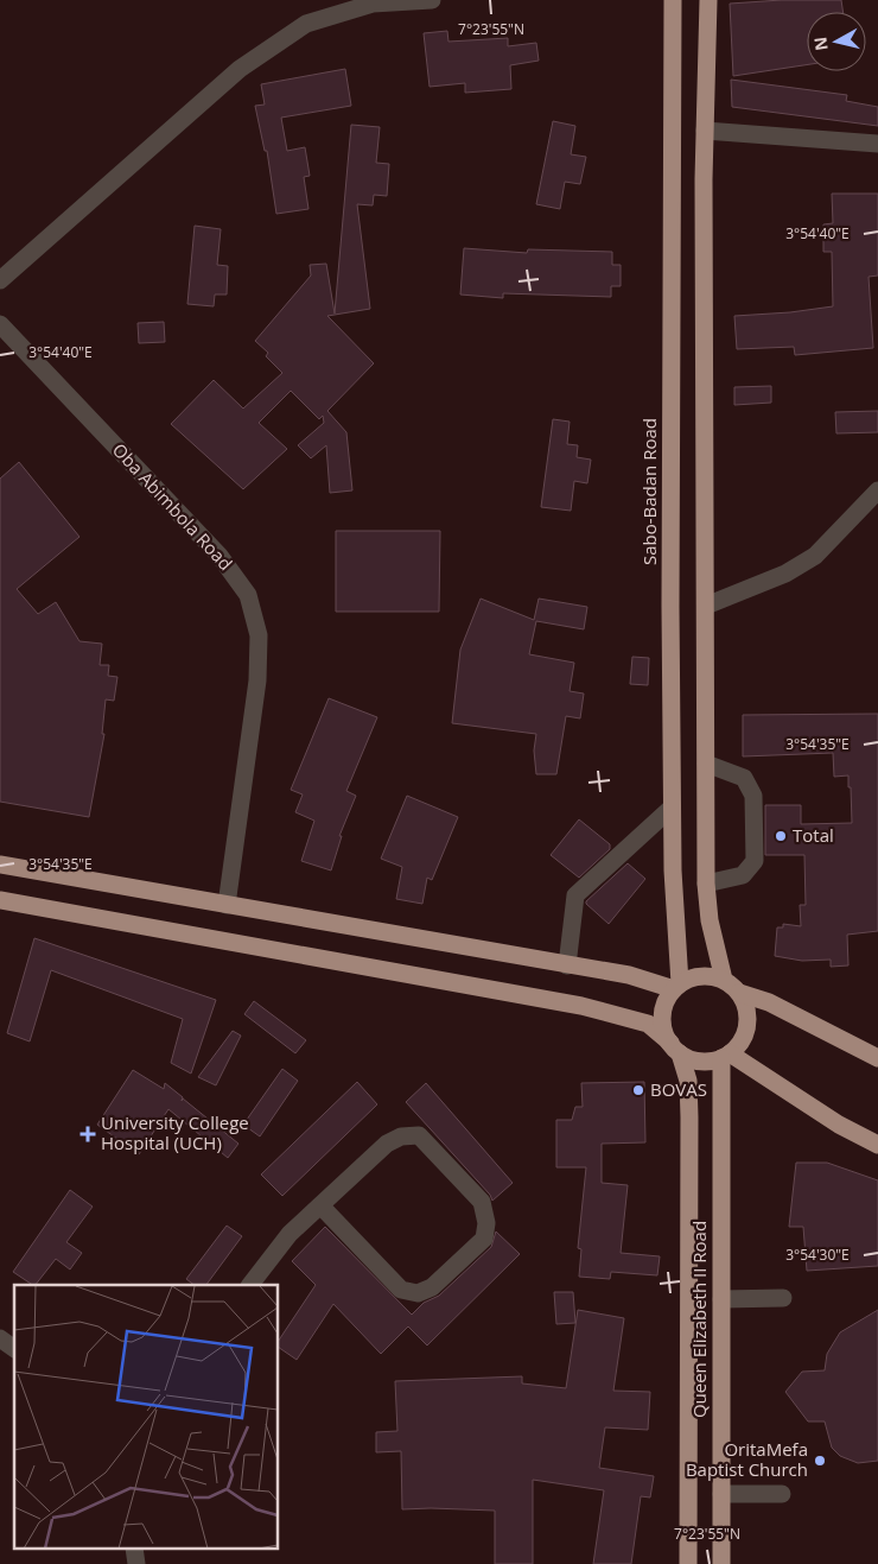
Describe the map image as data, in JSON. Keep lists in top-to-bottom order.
{
  "streets": {
    "highway": ["Sabo-Badan Road", "Queen Elizabeth II Road"],
    "street": ["Oba Abimbola Road"]
  },
  "crossings": [
    ["Sabo-Badan Road", "Queen Elizabeth II Road"]
  ],
  "places": {
    "other": ["Total", "BOVAS", "OritaMefa Baptist Church"],
    "health": ["University College Hospital (UCH)"]
  },
  "north": "left",
  "coordinates": [
    "7°23'55\"N",
    "3°54'40\"E",
    "3°54'35\"E",
    "3°54'30\"E"
  ]
}
